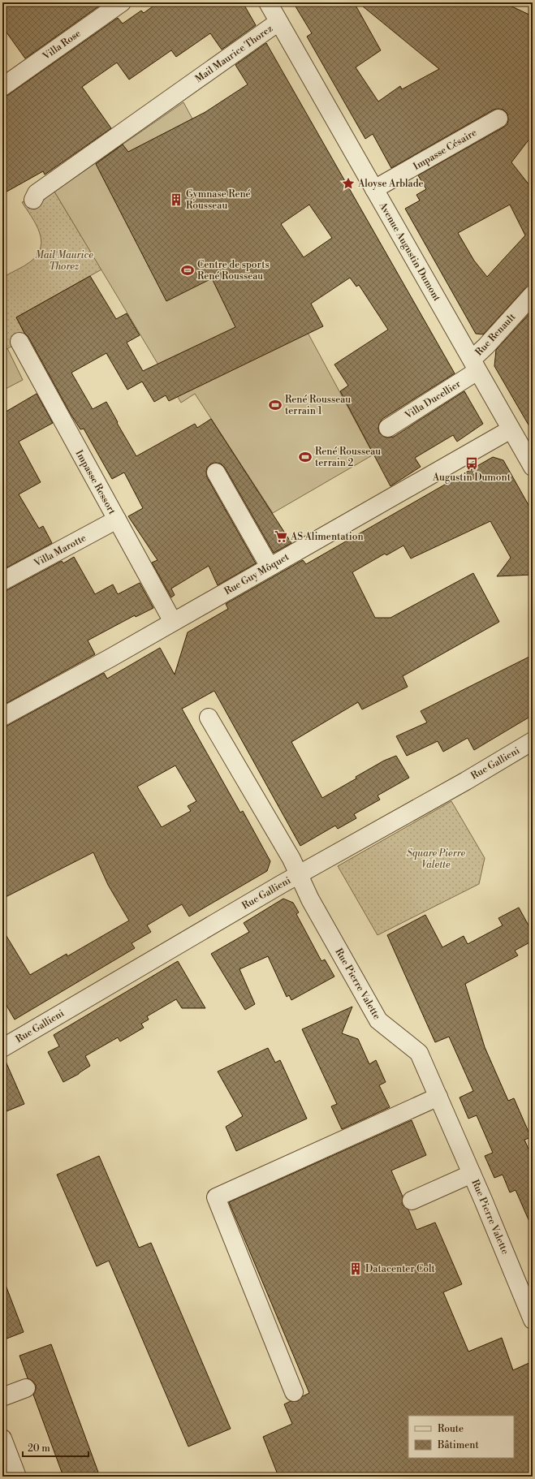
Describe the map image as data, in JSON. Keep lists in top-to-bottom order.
{
  "streets": {
    "street": [
      "Villa Rose",
      "Mail Maurice Thorez",
      "Impasse Césaire",
      "Avenue Augustin Dumont",
      "Rue Renault",
      "Villa Ducellier",
      "Impasse Ressort",
      "Villa Marotte",
      "Rue Guy Môquet",
      "Rue Gallieni",
      "Rue Pierre Valette"
    ]
  },
  "crossings": [
    ["Mail Maurice Thorez", "Avenue Augustin Dumont"],
    ["Impasse Césaire", "Avenue Augustin Dumont"],
    ["Avenue Augustin Dumont", "Rue Renault"],
    ["Avenue Augustin Dumont", "Villa Ducellier"],
    ["Avenue Augustin Dumont", "Rue Guy Môquet"],
    ["Rue Renault", "Villa Ducellier"],
    ["Impasse Ressort", "Villa Marotte"],
    ["Impasse Ressort", "Rue Guy Môquet"],
    ["Rue Gallieni", "Rue Pierre Valette"]
  ],
  "parks": ["Mail Maurice Thorez", "Square Pierre Valette"],
  "places": {
    "place": ["Aloyse Arblade"],
    "building": ["Gymnase René Rousseau", "Datacenter Colt"],
    "sports": ["Centre de sports René Rousseau", "René Rousseau terrain 1", "René Rousseau terrain 2"],
    "bus stop": ["Augustin Dumont"],
    "supermarket": ["AS Alimentation"]
  },
  "legend": ["Route", "Bâtiment"],
  "scale_bar": "20 m"
}
